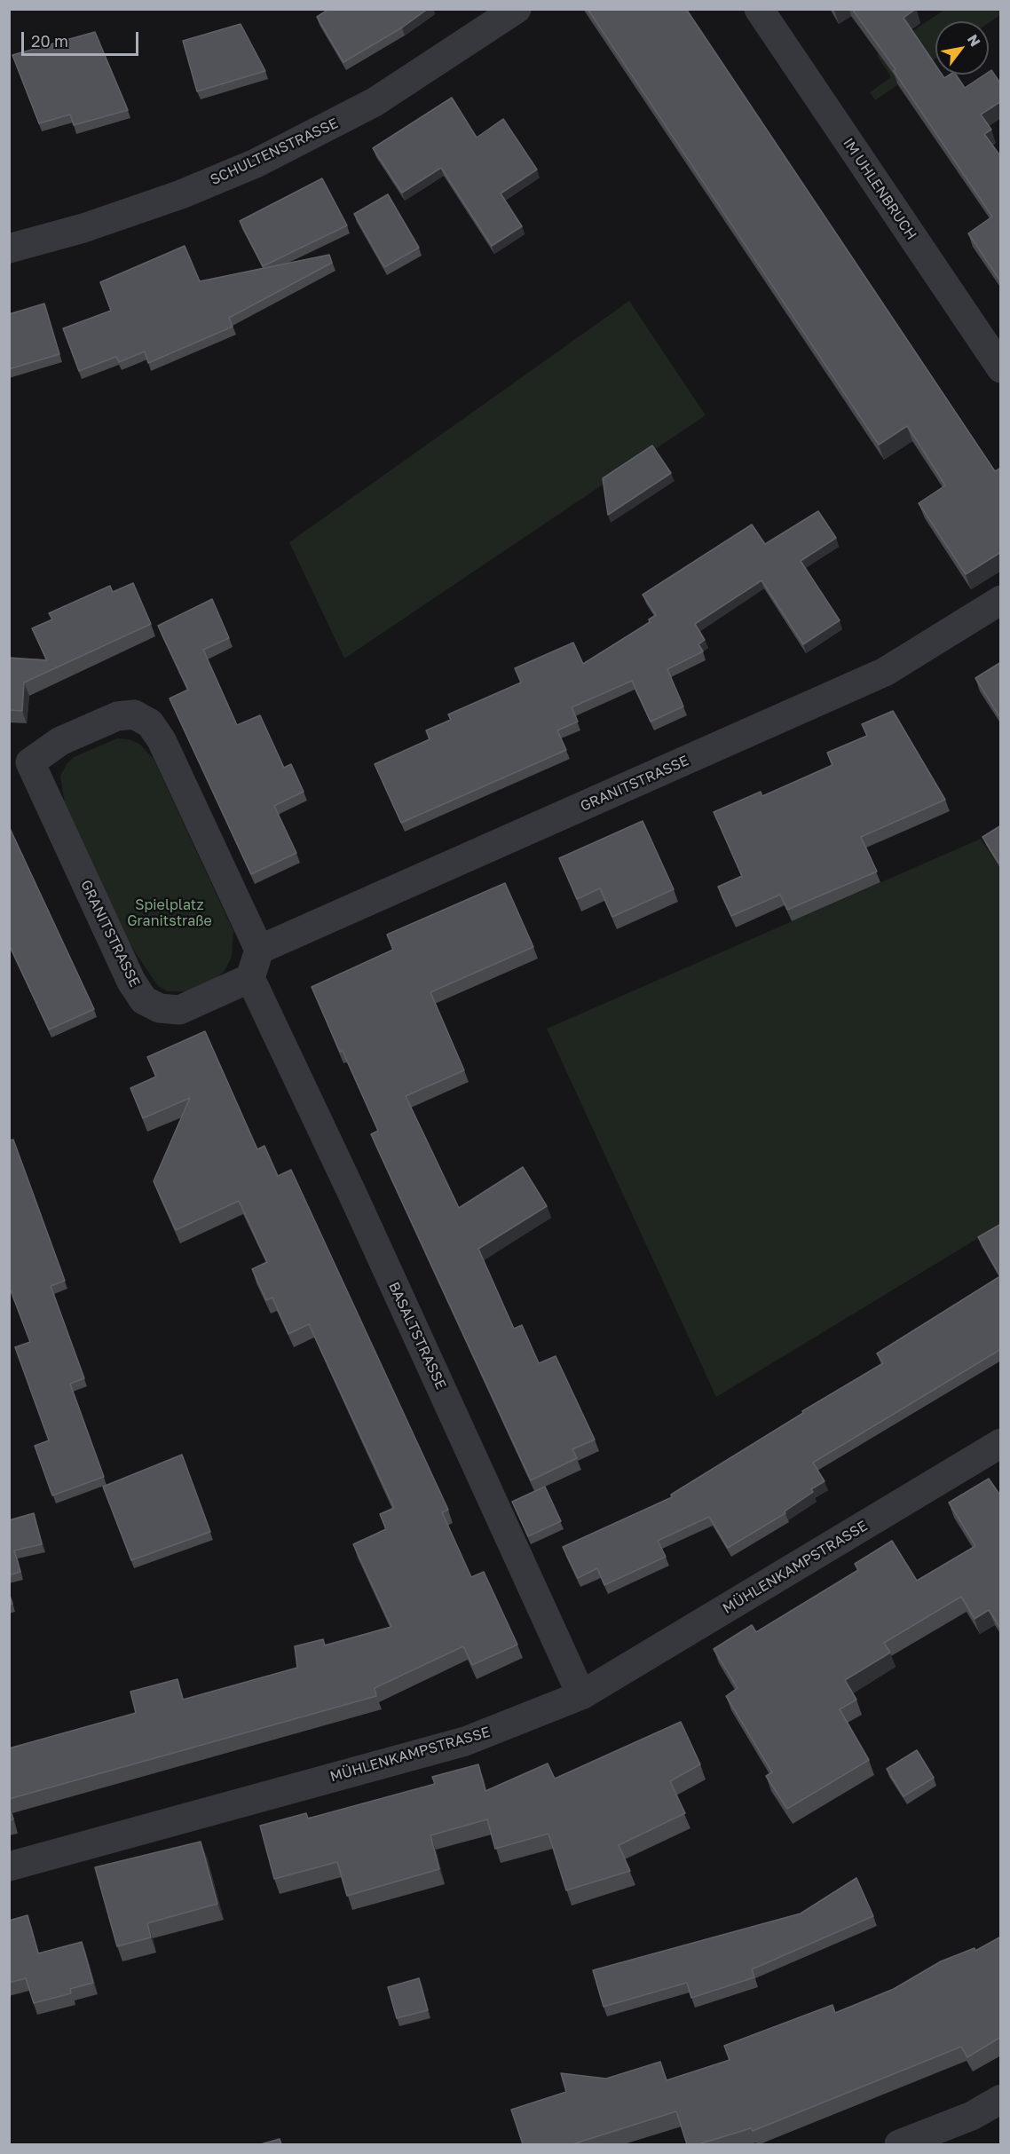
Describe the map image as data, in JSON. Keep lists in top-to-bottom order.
{
  "streets": {
    "street": [
      "SCHULTENSTRASSE",
      "IM UHLENBRUCH",
      "GRANITSTRASSE",
      "BASALTSTRASSE",
      "MÜHLENKAMPSTRASSE"
    ]
  },
  "crossings": [
    ["GRANITSTRASSE", "BASALTSTRASSE"],
    ["BASALTSTRASSE", "MÜHLENKAMPSTRASSE"]
  ],
  "parks": ["Spielplatz Granitstraße"],
  "scale_bar": "20 m",
  "north": "top right"
}
